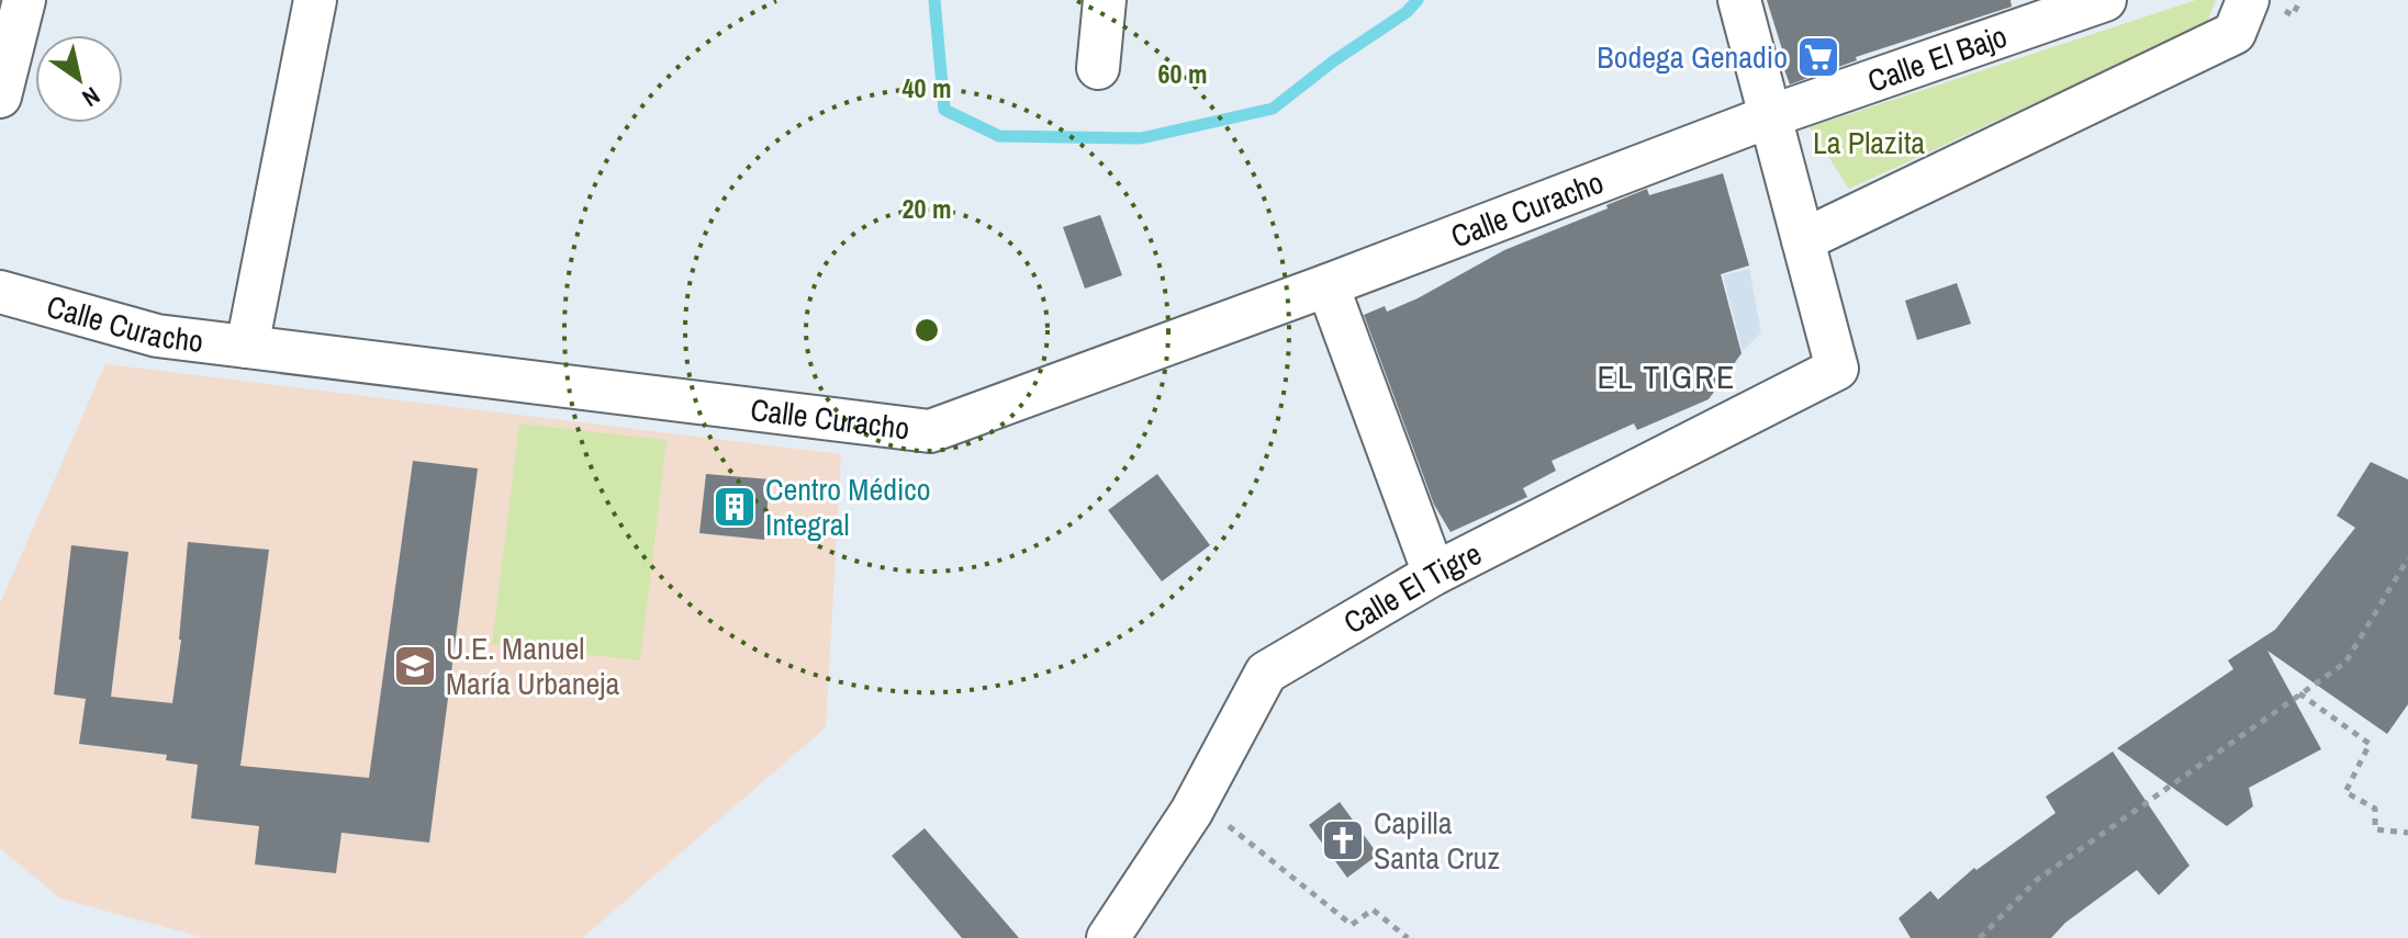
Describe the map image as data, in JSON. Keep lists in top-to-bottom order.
{
  "streets": {
    "street": ["Calle El Bajo", "Calle Curacho", "Calle El Tigre"]
  },
  "crossings": [
    ["Calle El Bajo", "Calle Curacho"]
  ],
  "districts": ["EL TIGRE"],
  "parks": ["La Plazita"],
  "places": {
    "supermarket": ["Bodega Genadio"],
    "building": ["Centro Médico Integral"],
    "school or university": ["U.E. Manuel María Urbaneja"],
    "church": ["Capilla Santa Cruz"]
  },
  "north": "bottom right",
  "rings": ["60 m", "40 m", "20 m"]
}
